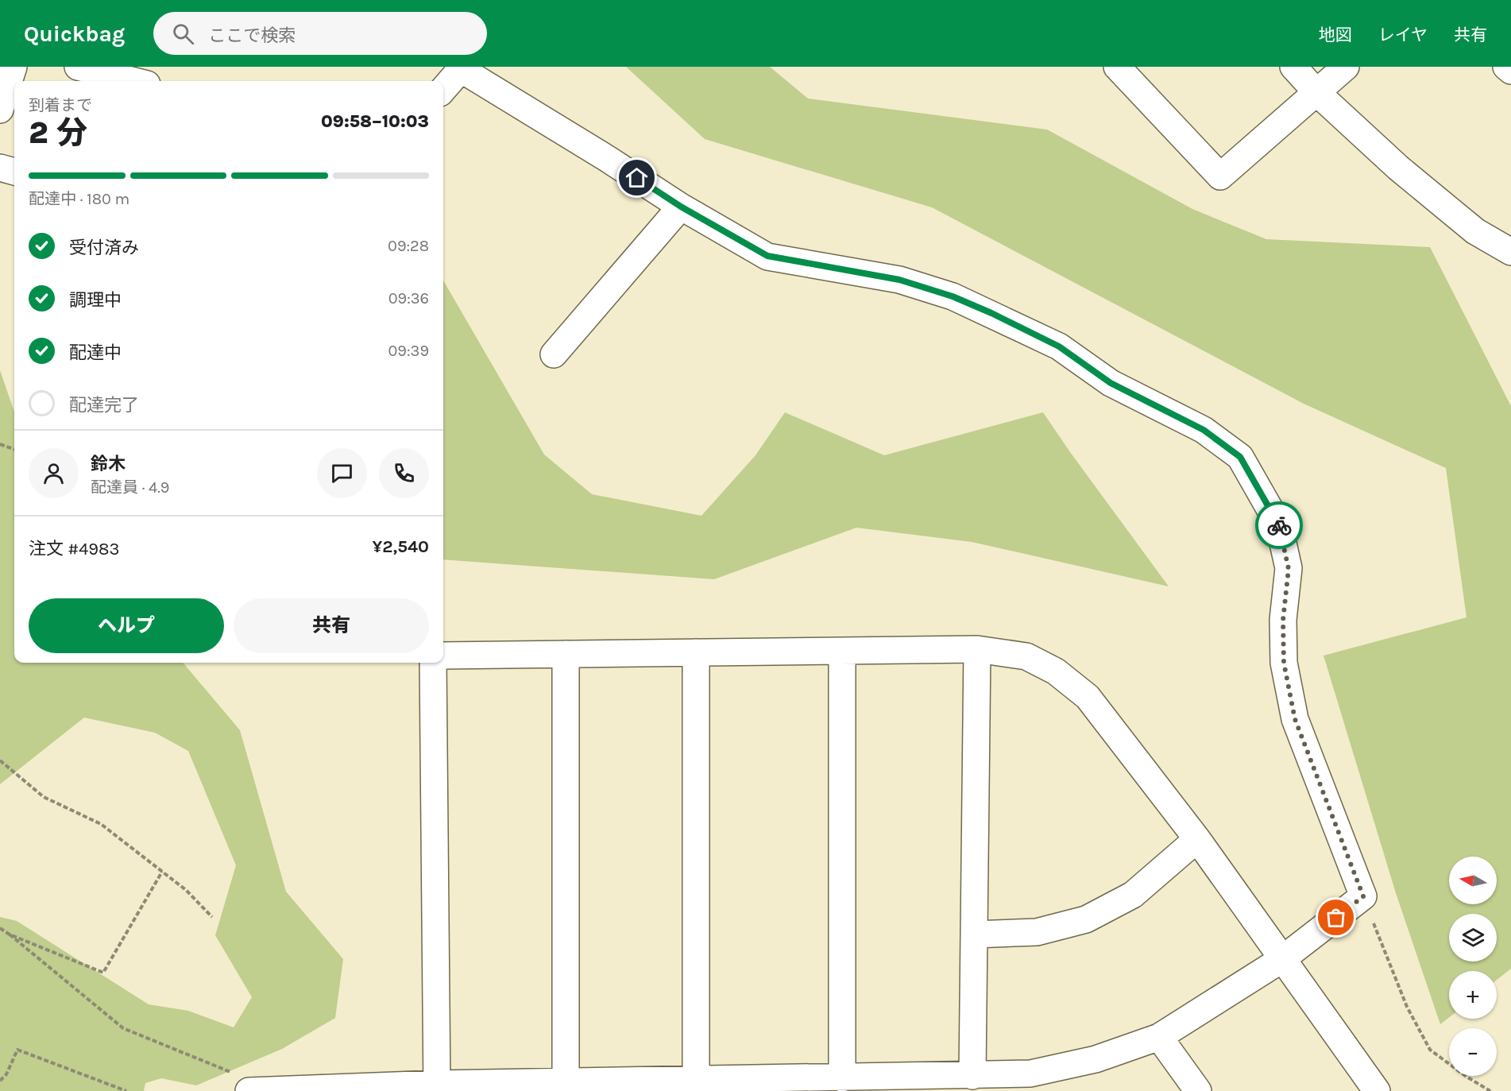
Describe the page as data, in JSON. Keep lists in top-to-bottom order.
{
  "north": "left",
  "page": {
    "header": "Quickbag",
    "search": "ここで検索",
    "nav": ["地図", "レイヤ", "共有"],
    "heading": ["2 分", "到着まで", "09:58–10:03"],
    "panel": [
      "鈴木",
      "配達員 · 4.9",
      "注文 #4983",
      "¥2,540"
    ],
    "bar": "配達中 · 180 m",
    "list": [
      ["受付済み", "09:28"],
      ["調理中", "09:36"],
      ["配達中", "09:39"],
      "配達完了"
    ],
    "buttons": ["ヘルプ", "共有"],
    "map_buttons": ["+", "−"]
  }
}
